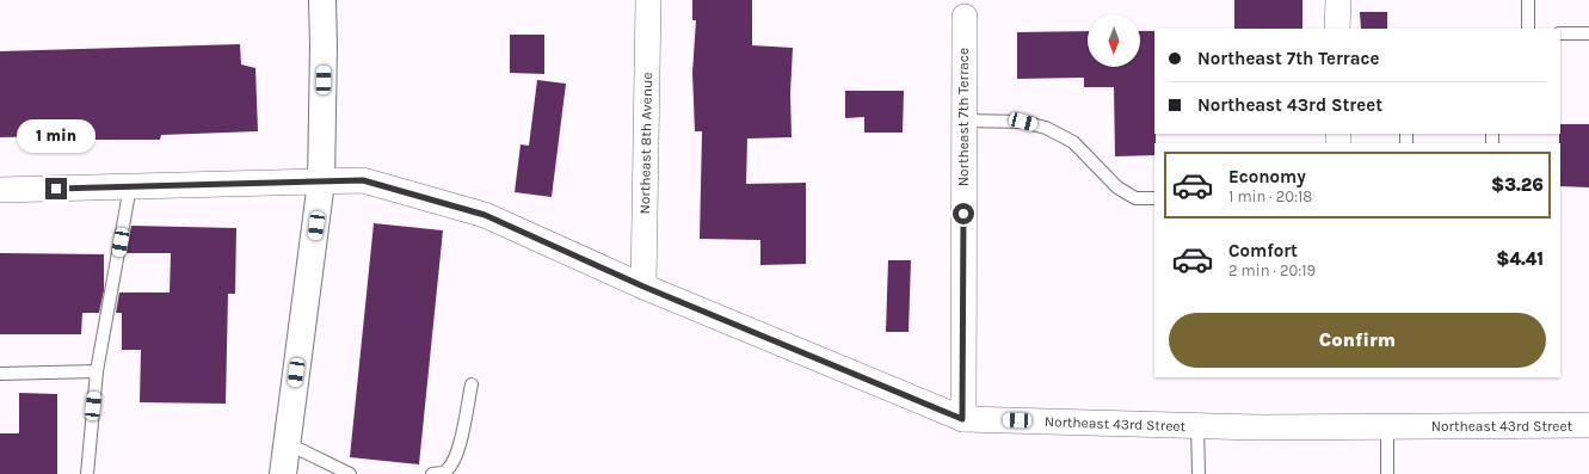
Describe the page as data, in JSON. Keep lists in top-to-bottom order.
{
  "streets": {
    "street": ["Northeast 7th Terrace", "Northeast 8th Avenue", "Northeast 43rd Street"]
  },
  "crossings": [
    ["Northeast 7th Terrace", "Northeast 43rd Street"],
    ["Northeast 8th Avenue", "Northeast 43rd Street"]
  ],
  "north": "bottom",
  "page": {
    "banner": ["Northeast 7th Terrace", "Northeast 43rd Street"],
    "bubble": "1 min",
    "list": [
      {
        "name": "Economy",
        "note": "1 min · 20:18",
        "value": "$3.26"
      },
      {
        "name": "Comfort",
        "note": "2 min · 20:19",
        "value": "$4.41"
      }
    ],
    "buttons": "Confirm"
  }
}
